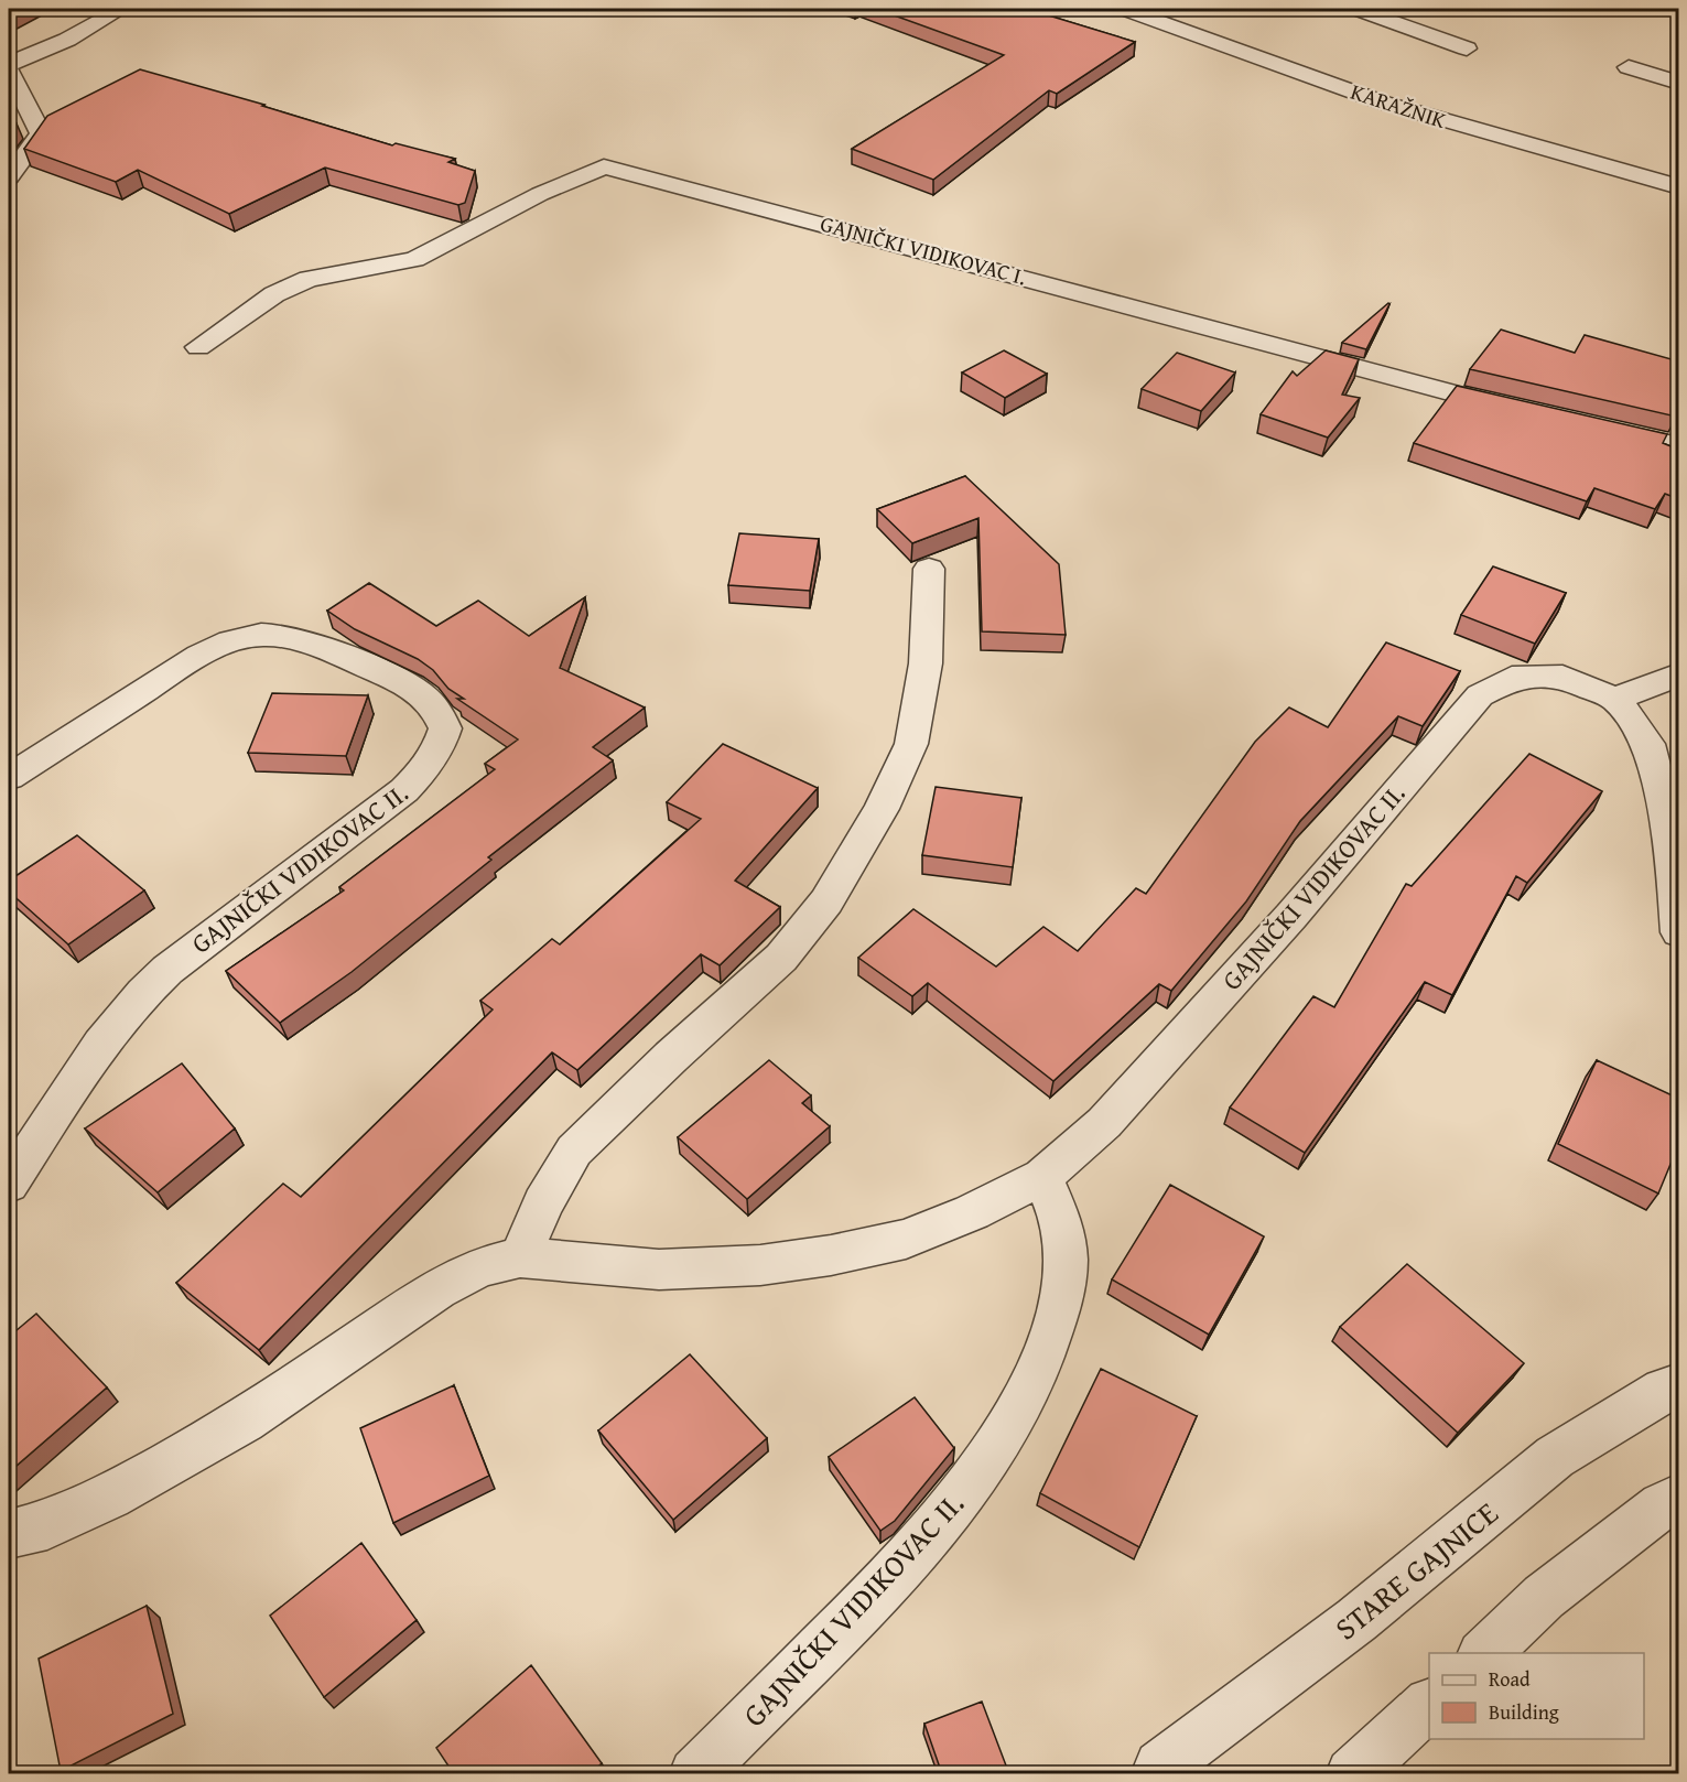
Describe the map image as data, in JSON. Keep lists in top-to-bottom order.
{
  "streets": {
    "street": [
      "KARAŽNIK",
      "GAJNIČKI VIDIKOVAC I.",
      "GAJNIČKI VIDIKOVAC II.",
      "STARE GAJNICE"
    ]
  },
  "legend": ["Road", "Building"]
}
